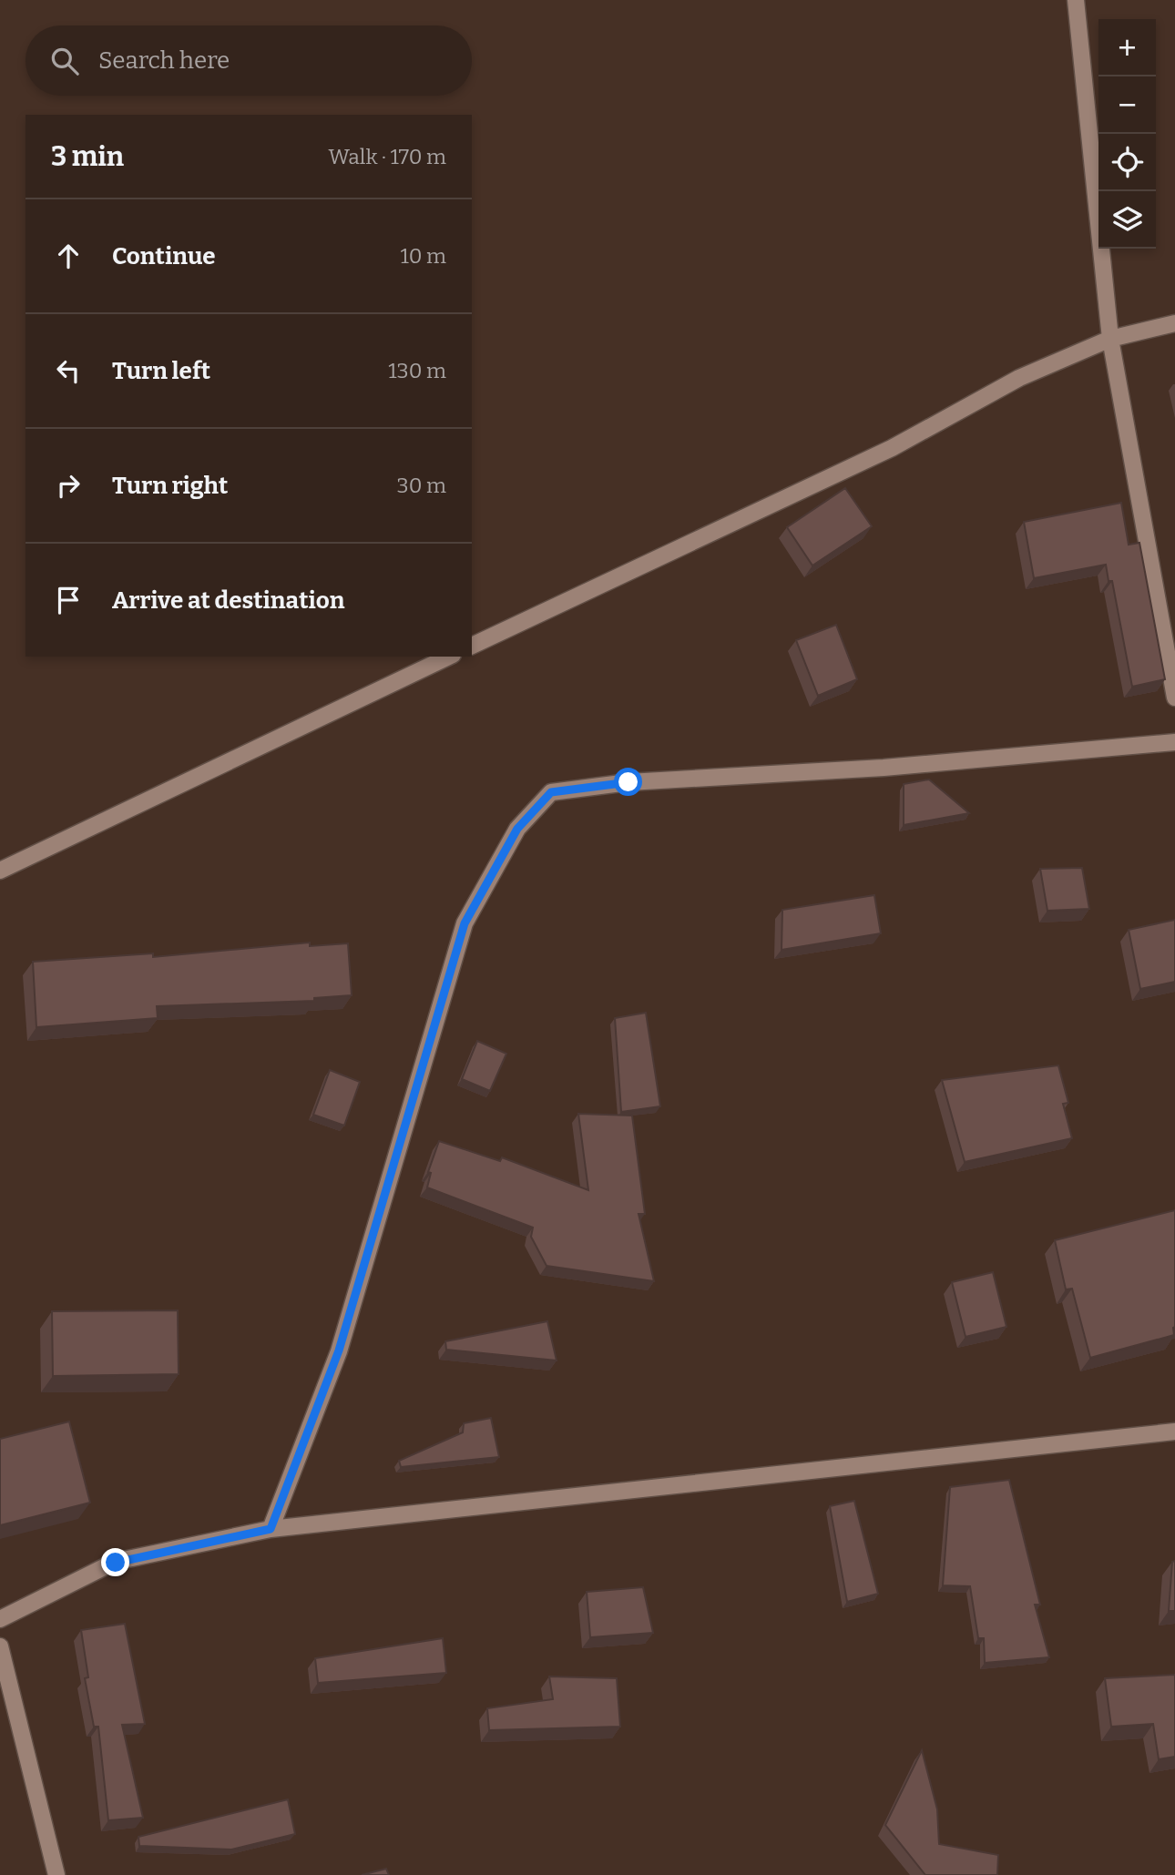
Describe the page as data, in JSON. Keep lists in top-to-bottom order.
{
  "page": {
    "map_buttons": ["+", "−"],
    "search": "Search here",
    "heading": ["3 min", "Walk · 170 m"],
    "list": [
      ["Continue", "10 m"],
      ["Turn left", "130 m"],
      ["Turn right", "30 m"],
      "Arrive at destination"
    ]
  }
}
